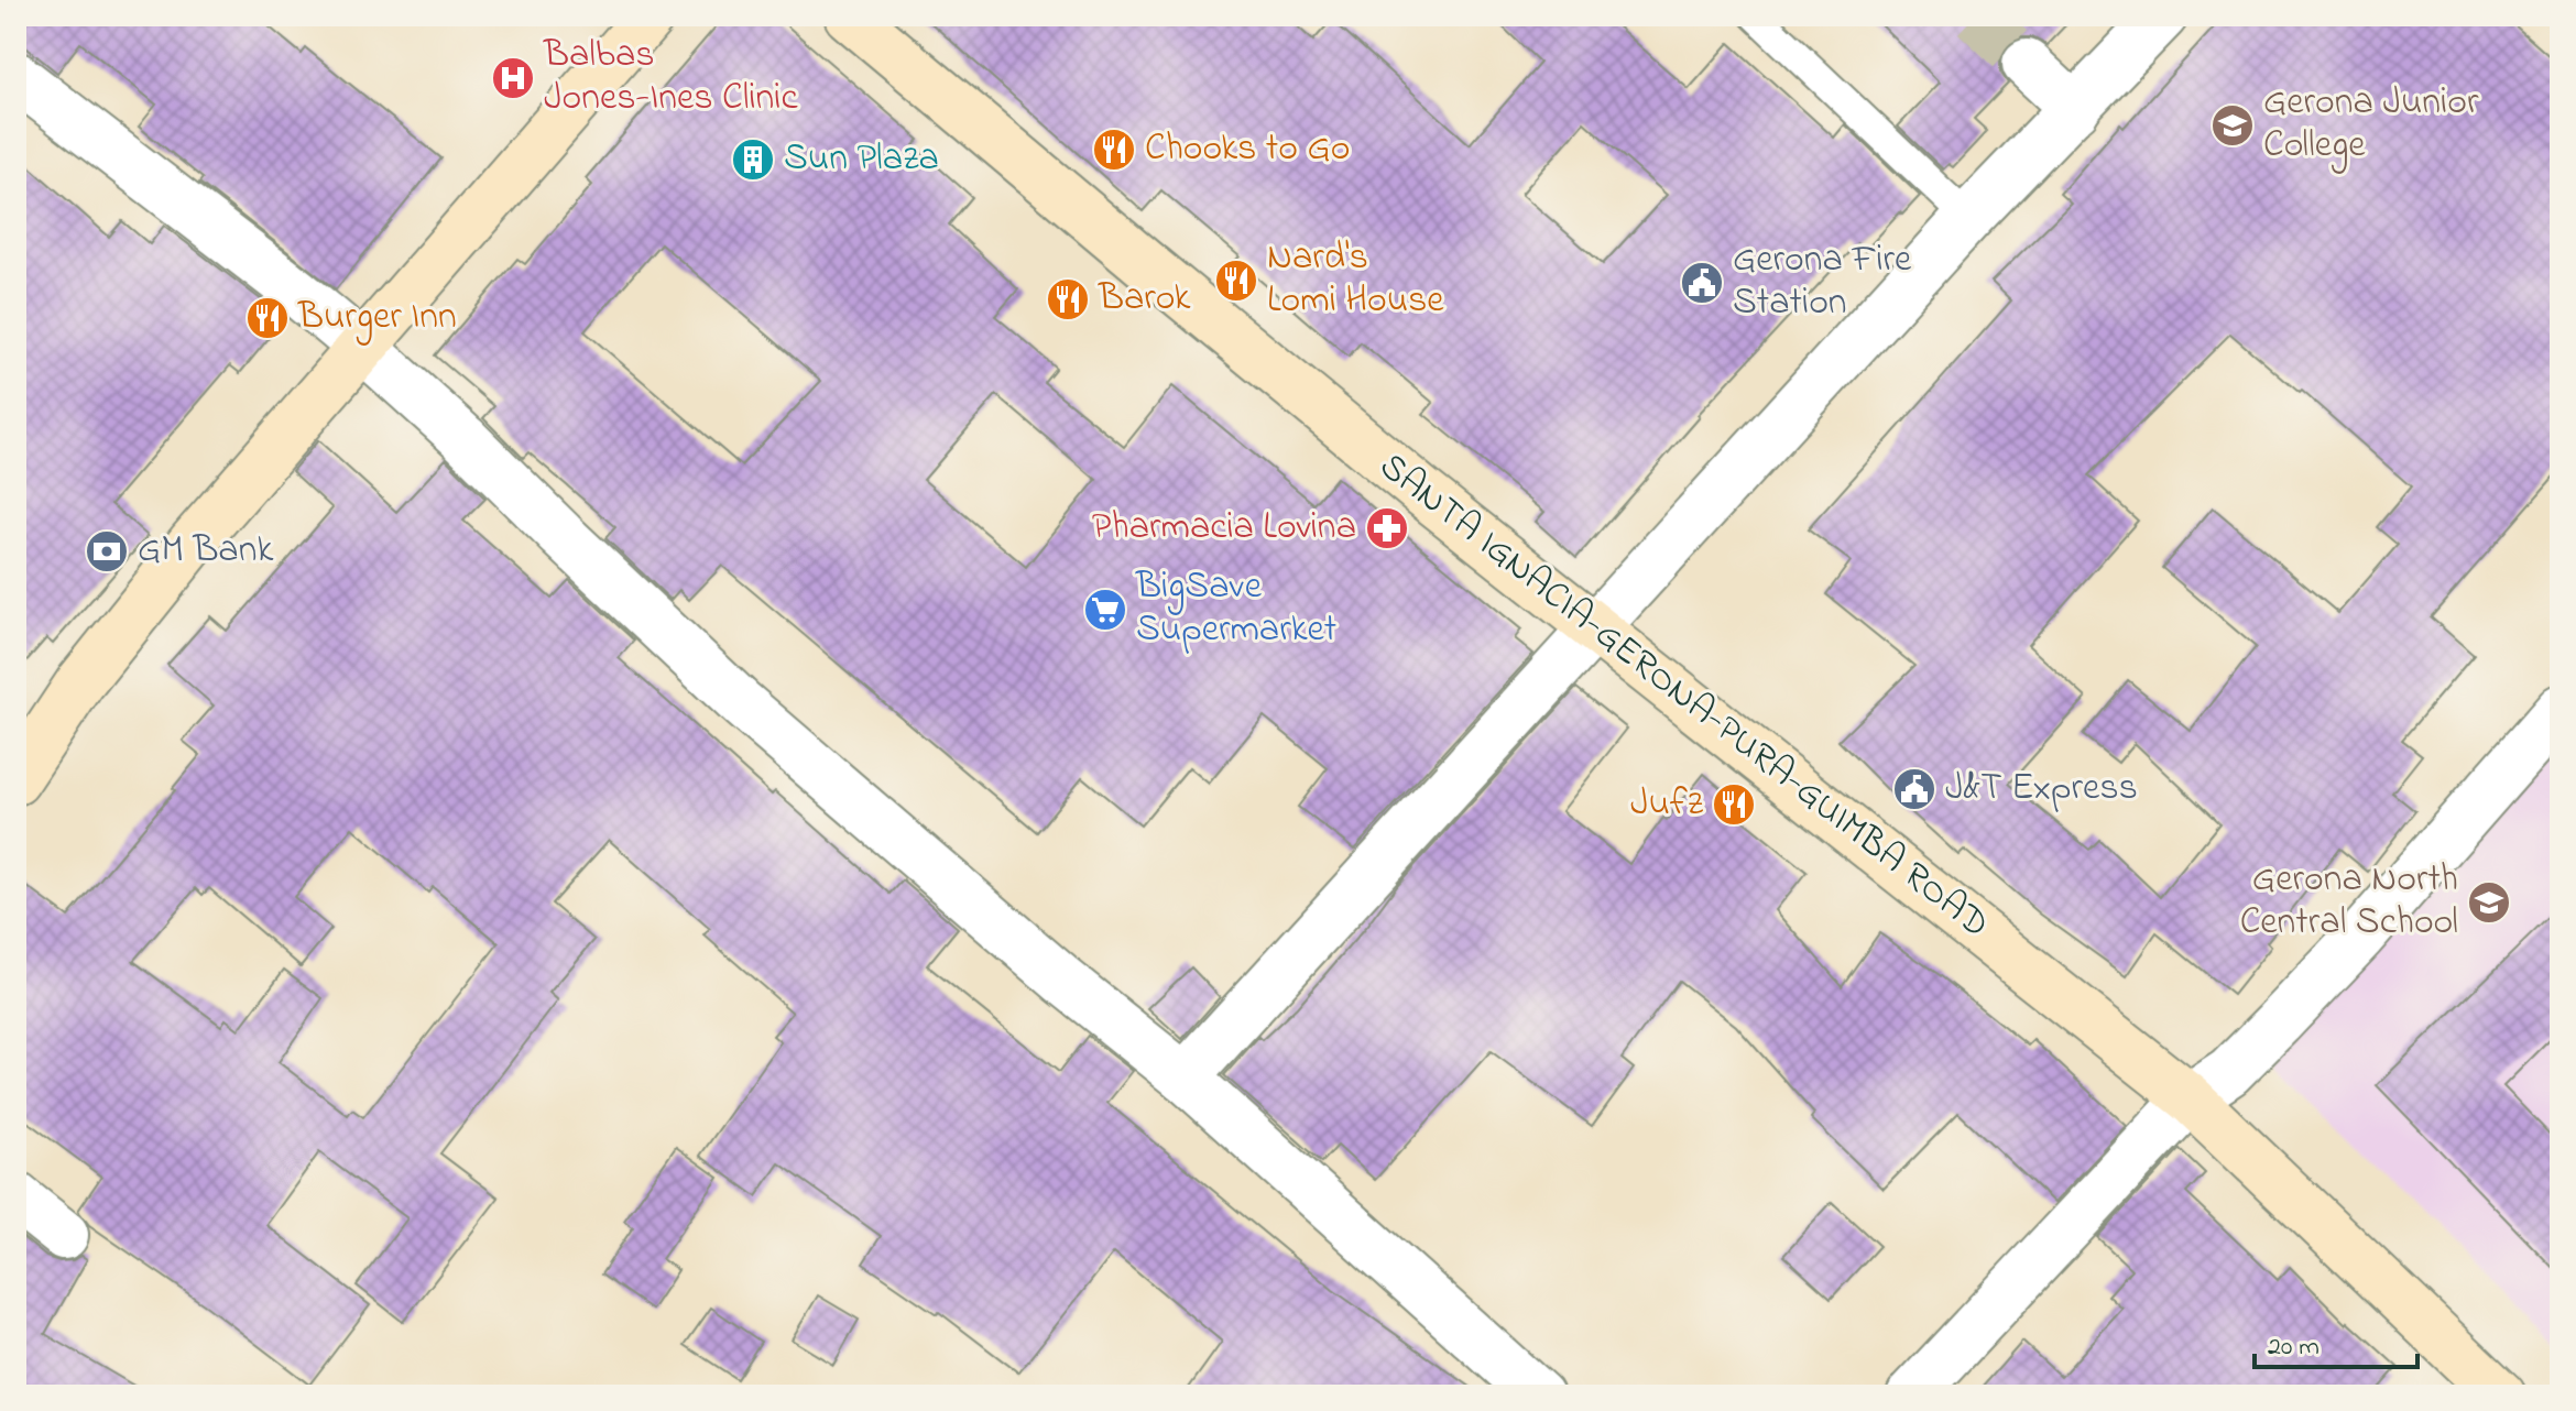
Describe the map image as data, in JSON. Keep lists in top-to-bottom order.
{
  "streets": {
    "main road": ["SANTA IGNACIA-GERONA-PURA-GUIMBA ROAD"]
  },
  "places": {
    "hospital": ["Balbas Jones-Ines Clinic"],
    "school or university": ["Gerona Junior College", "Gerona North Central School"],
    "restaurant": [
      "Chooks to Go",
      "Nard's Lomi House",
      "Barok",
      "Burger Inn",
      "Jufz"
    ],
    "building": ["Sun Plaza"],
    "public building": ["Gerona Fire Station", "J&T Express"],
    "pharmacy": ["Pharmacia Lovina"],
    "bank": ["GM Bank"],
    "supermarket": ["BigSave Supermarket"]
  },
  "scale_bar": "20 m"
}
